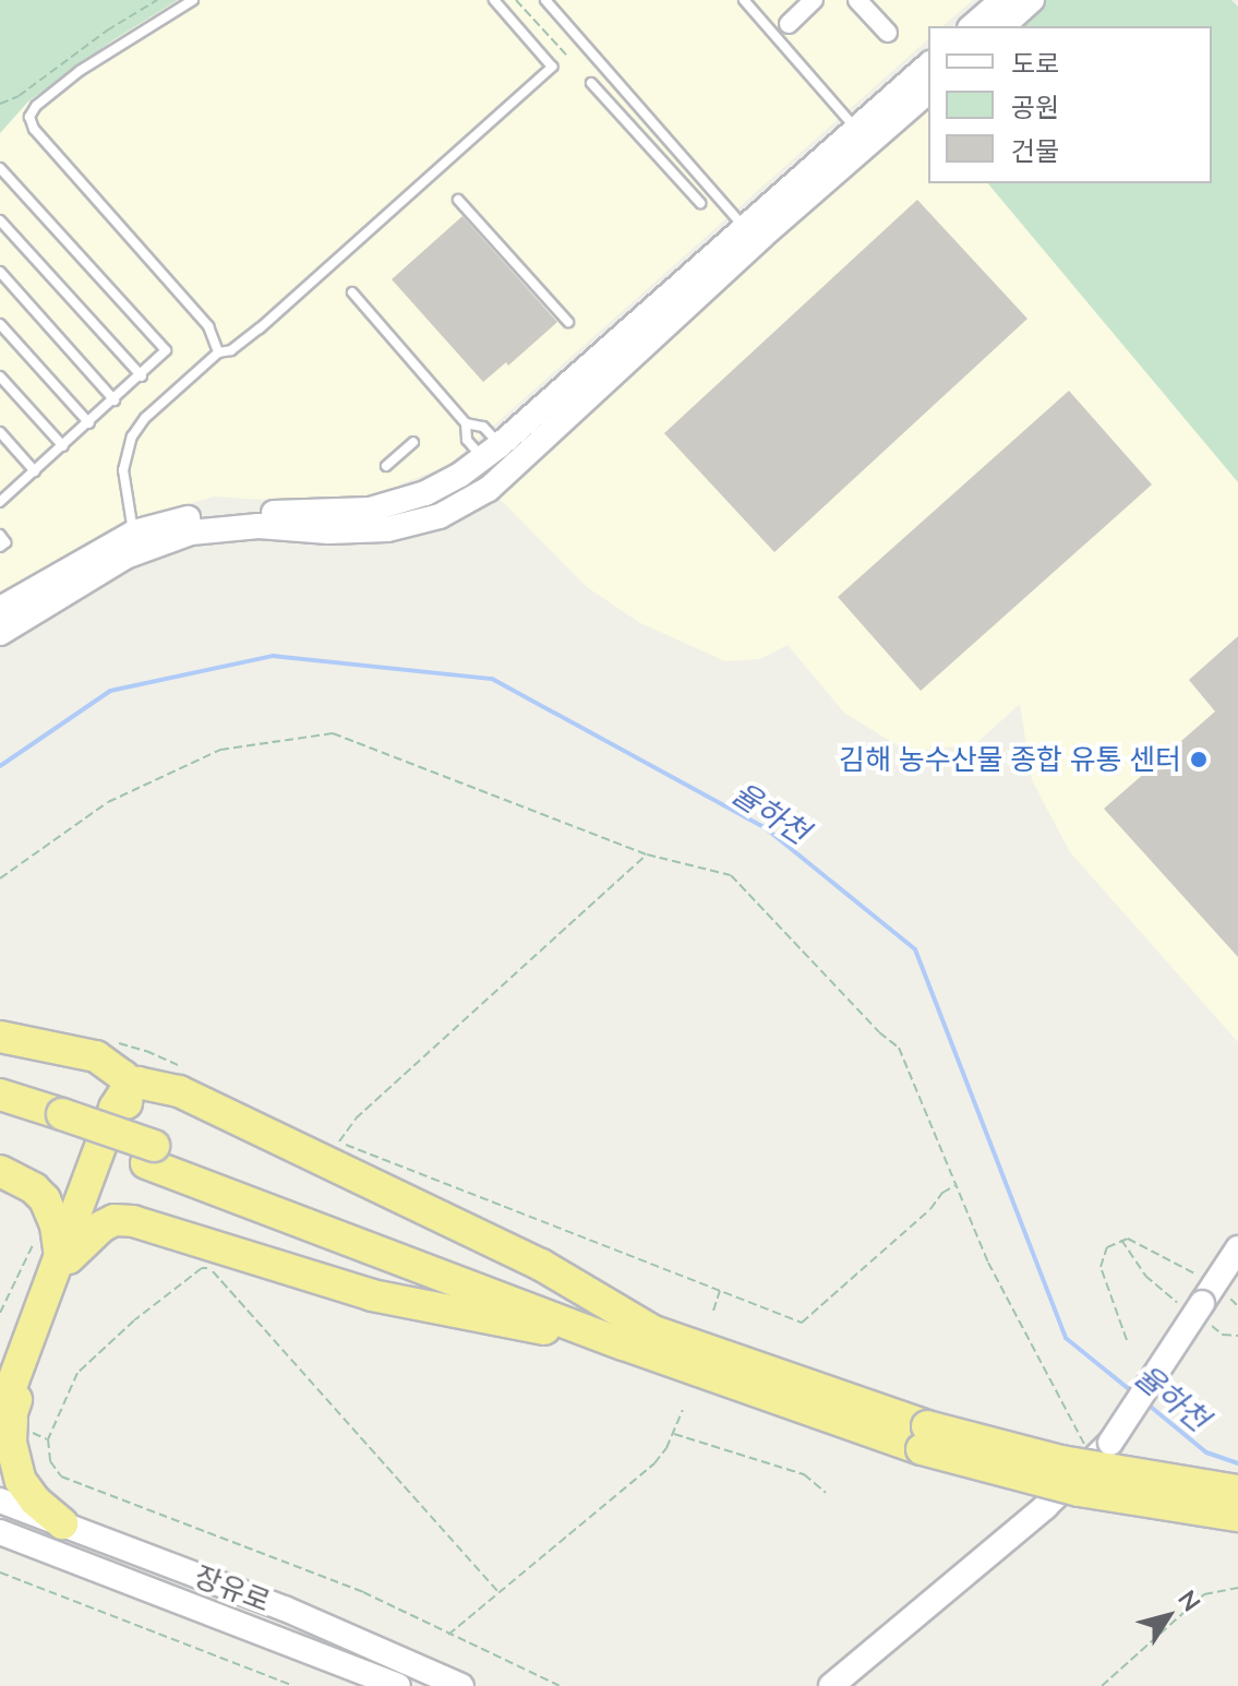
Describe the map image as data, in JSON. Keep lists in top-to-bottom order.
{
  "streets": {
    "main road": ["장유로"]
  },
  "water": ["율하천"],
  "places": ["김해 농수산물 종합 유통 센터"],
  "legend": ["도로", "공원", "건물"],
  "north": "top right"
}
